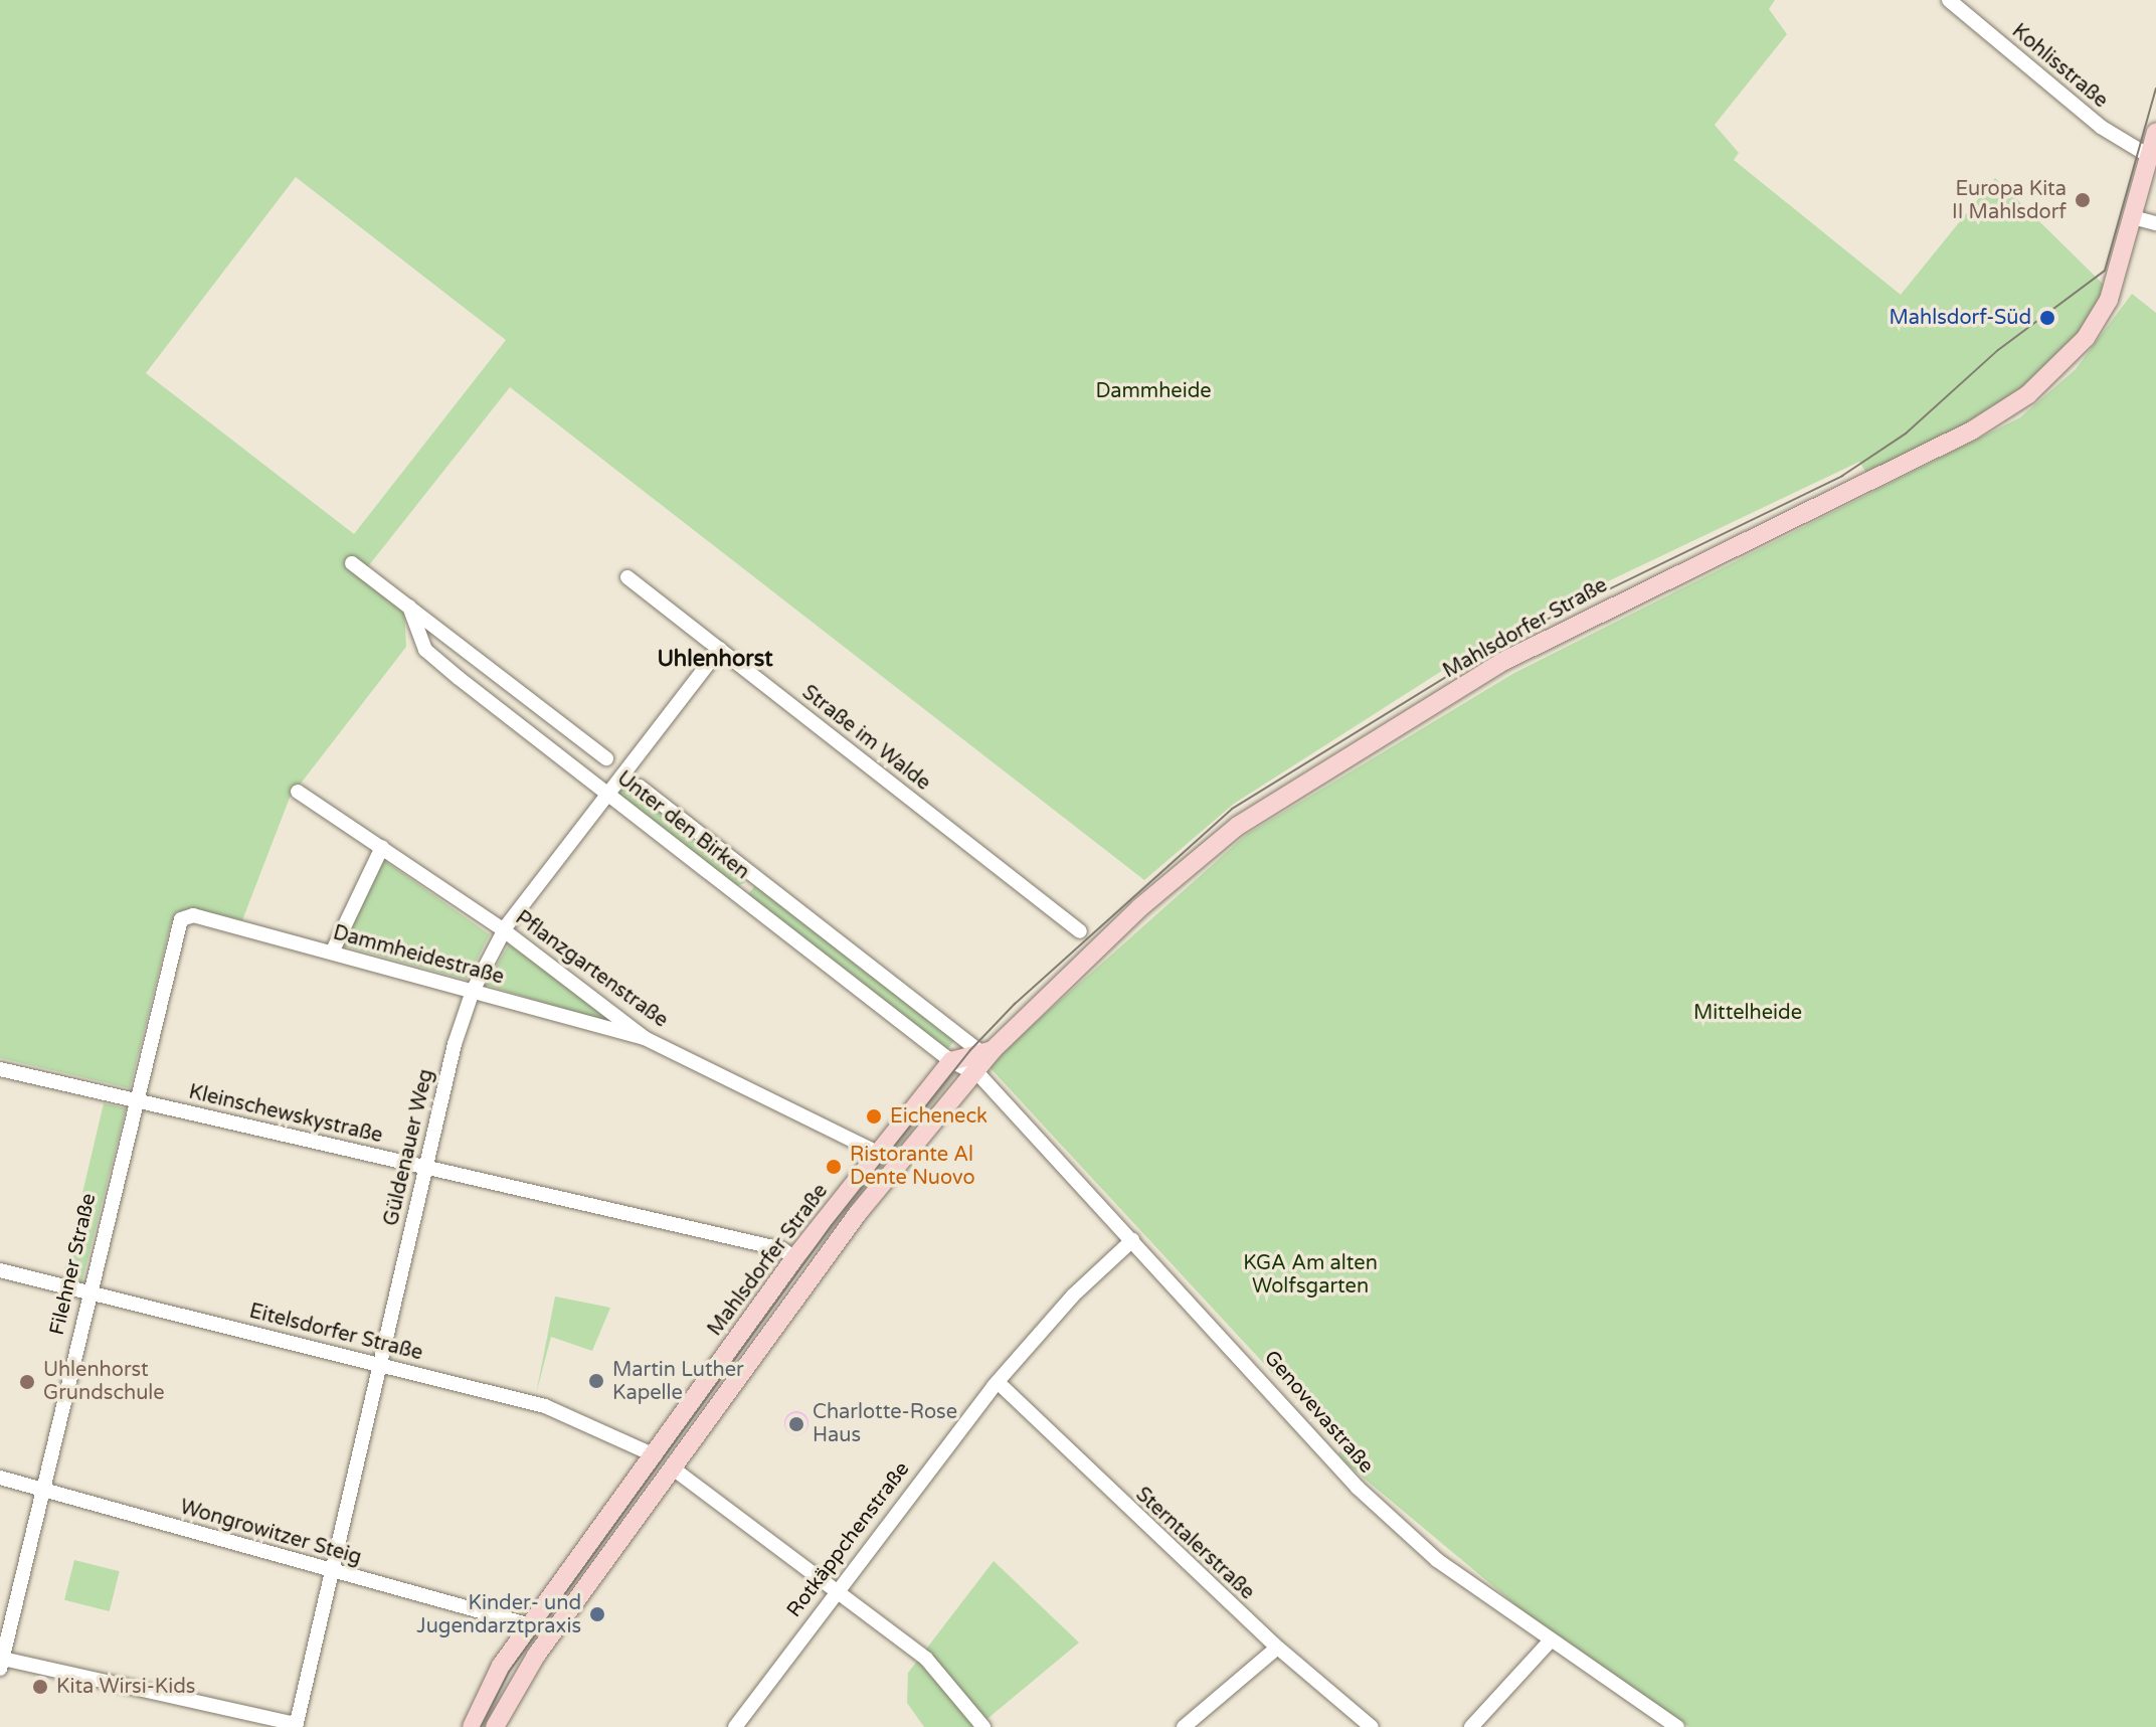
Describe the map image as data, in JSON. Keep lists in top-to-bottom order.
{
  "streets": {
    "main road": ["Mahlsdorfer Straße"],
    "street": [
      "Kohlisstraße",
      "Straße im Walde",
      "Unter den Birken",
      "Dammheidestraße",
      "Pflanzgartenstraße",
      "Kleinschewskystraße",
      "Güldenauer Weg",
      "Filehner Straße",
      "Eitelsdorfer Straße",
      "Genovevastraße",
      "Wongrowitzer Steig",
      "Rotkäppchenstraße",
      "Sterntalerstraße"
    ]
  },
  "crossings": [
    ["Kohlisstraße", "Mahlsdorfer Straße"],
    ["Mahlsdorfer Straße", "Unter den Birken"],
    ["Mahlsdorfer Straße", "Pflanzgartenstraße"],
    ["Mahlsdorfer Straße", "Kleinschewskystraße"],
    ["Mahlsdorfer Straße", "Eitelsdorfer Straße"],
    ["Mahlsdorfer Straße", "Genovevastraße"],
    ["Mahlsdorfer Straße", "Wongrowitzer Steig"],
    ["Straße im Walde", "Güldenauer Weg"],
    ["Unter den Birken", "Güldenauer Weg"],
    ["Unter den Birken", "Genovevastraße"],
    ["Dammheidestraße", "Pflanzgartenstraße"],
    ["Dammheidestraße", "Güldenauer Weg"],
    ["Dammheidestraße", "Filehner Straße"],
    ["Pflanzgartenstraße", "Güldenauer Weg"],
    ["Kleinschewskystraße", "Güldenauer Weg"],
    ["Kleinschewskystraße", "Filehner Straße"],
    ["Güldenauer Weg", "Eitelsdorfer Straße"],
    ["Güldenauer Weg", "Wongrowitzer Steig"],
    ["Filehner Straße", "Eitelsdorfer Straße"],
    ["Filehner Straße", "Wongrowitzer Steig"],
    ["Genovevastraße", "Rotkäppchenstraße"],
    ["Rotkäppchenstraße", "Sterntalerstraße"]
  ],
  "districts": ["Uhlenhorst"],
  "parks": ["Dammheide", "Mittelheide", "KGA Am alten Wolfsgarten"],
  "places": [
    "Europa Kita II Mahlsdorf",
    "Mahlsdorf-Süd",
    "Eicheneck",
    "Ristorante Al Dente Nuovo",
    "Martin Luther Kapelle",
    "Uhlenhorst Grundschule",
    "Charlotte-Rose Haus",
    "Kinder- und Jugendarztpraxis",
    "Kita Wirsi-Kids"
  ]
}
